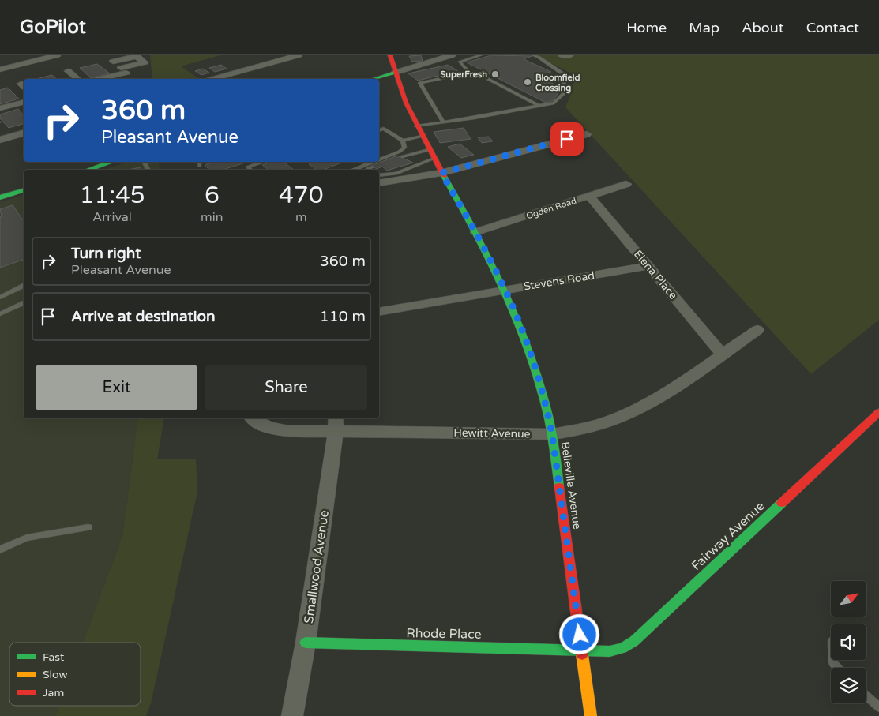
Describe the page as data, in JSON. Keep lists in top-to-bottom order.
{
  "streets": {
    "main road": ["Belleville Avenue", "Fairway Avenue", "Rhode Place"],
    "street": [
      "Ogden Road",
      "Elena Place",
      "Stevens Road",
      "Hewitt Avenue",
      "Smallwood Avenue"
    ]
  },
  "crossings": [
    ["Ogden Road", "Elena Place"],
    ["Ogden Road", "Belleville Avenue"],
    ["Elena Place", "Stevens Road"],
    ["Elena Place", "Hewitt Avenue"],
    ["Stevens Road", "Belleville Avenue"],
    ["Hewitt Avenue", "Belleville Avenue"],
    ["Hewitt Avenue", "Smallwood Avenue"],
    ["Belleville Avenue", "Fairway Avenue"],
    ["Belleville Avenue", "Rhode Place"],
    ["Fairway Avenue", "Rhode Place"],
    ["Smallwood Avenue", "Rhode Place"]
  ],
  "places": ["SuperFresh", "Bloomfield Crossing"],
  "legend": ["Fast", "Slow", "Jam"],
  "north": "top right",
  "page": {
    "header": "GoPilot",
    "nav": [
      "Home",
      "Map",
      "About",
      "Contact"
    ],
    "turn": ["360 m", "Pleasant Avenue"],
    "eta": [
      "11:45",
      "Arrival",
      "6",
      "min",
      "470",
      "m"
    ],
    "list": [
      {
        "name": "Turn right",
        "note": "Pleasant Avenue",
        "value": "360 m"
      },
      {
        "name": "Arrive at destination",
        "value": "110 m"
      }
    ],
    "buttons": ["Exit", "Share"]
  }
}
